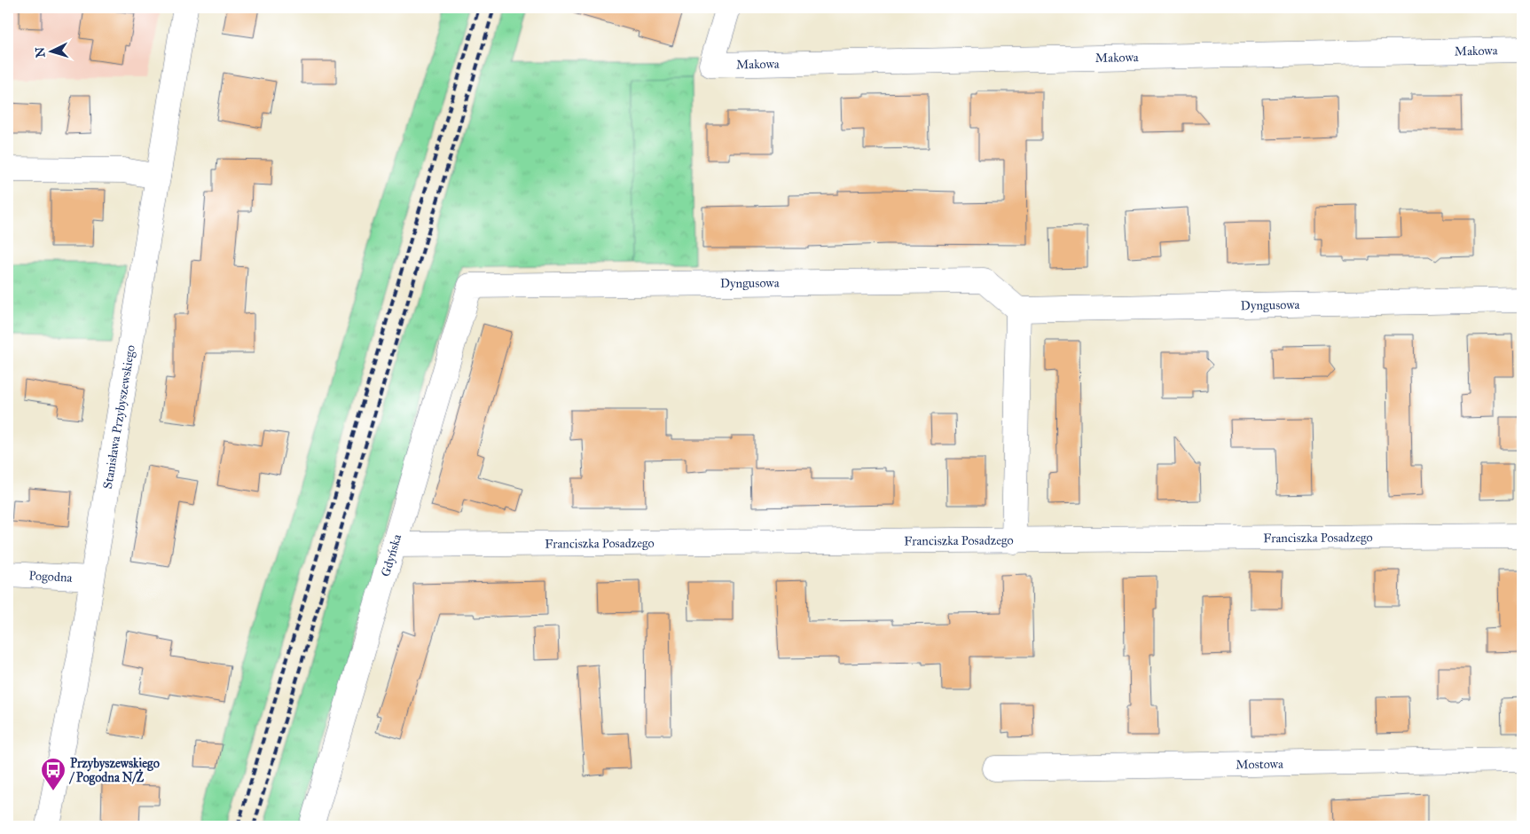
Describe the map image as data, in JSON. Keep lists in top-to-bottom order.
{
  "streets": {
    "street": [
      "Makowa",
      "Dyngusowa",
      "Stanisława Przybyszewskiego",
      "Franciszka Posadzego",
      "Gdyńska",
      "Pogodna",
      "Mostowa"
    ]
  },
  "crossings": [
    ["Dyngusowa", "Gdyńska"],
    ["Stanisława Przybyszewskiego", "Pogodna"],
    ["Franciszka Posadzego", "Gdyńska"]
  ],
  "places": {
    "bus stop": ["Przybyszewskiego / Pogodna N/Ż"]
  },
  "north": "left"
}
